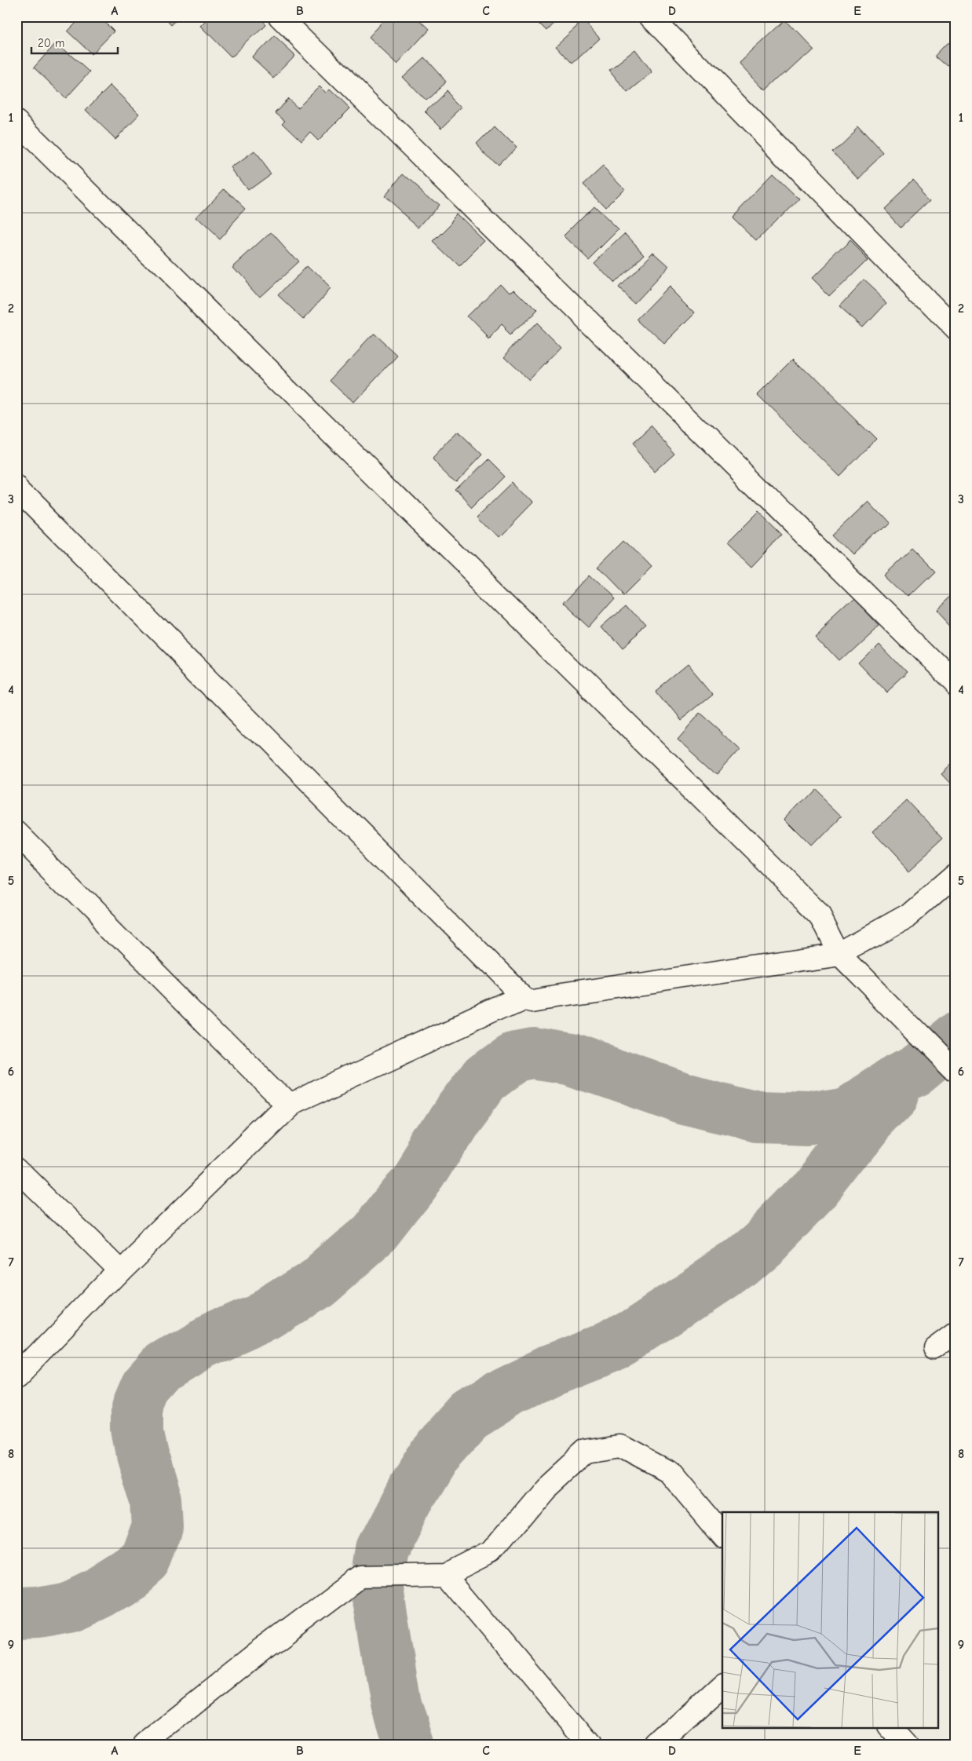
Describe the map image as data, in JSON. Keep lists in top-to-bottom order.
{
  "scale_bar": "20 m",
  "grid": {
    "columns": [
      "A",
      "B",
      "C",
      "D",
      "E"
    ],
    "rows": [
      "1",
      "2",
      "3",
      "4",
      "5",
      "6",
      "7",
      "8",
      "9"
    ]
  }
}
